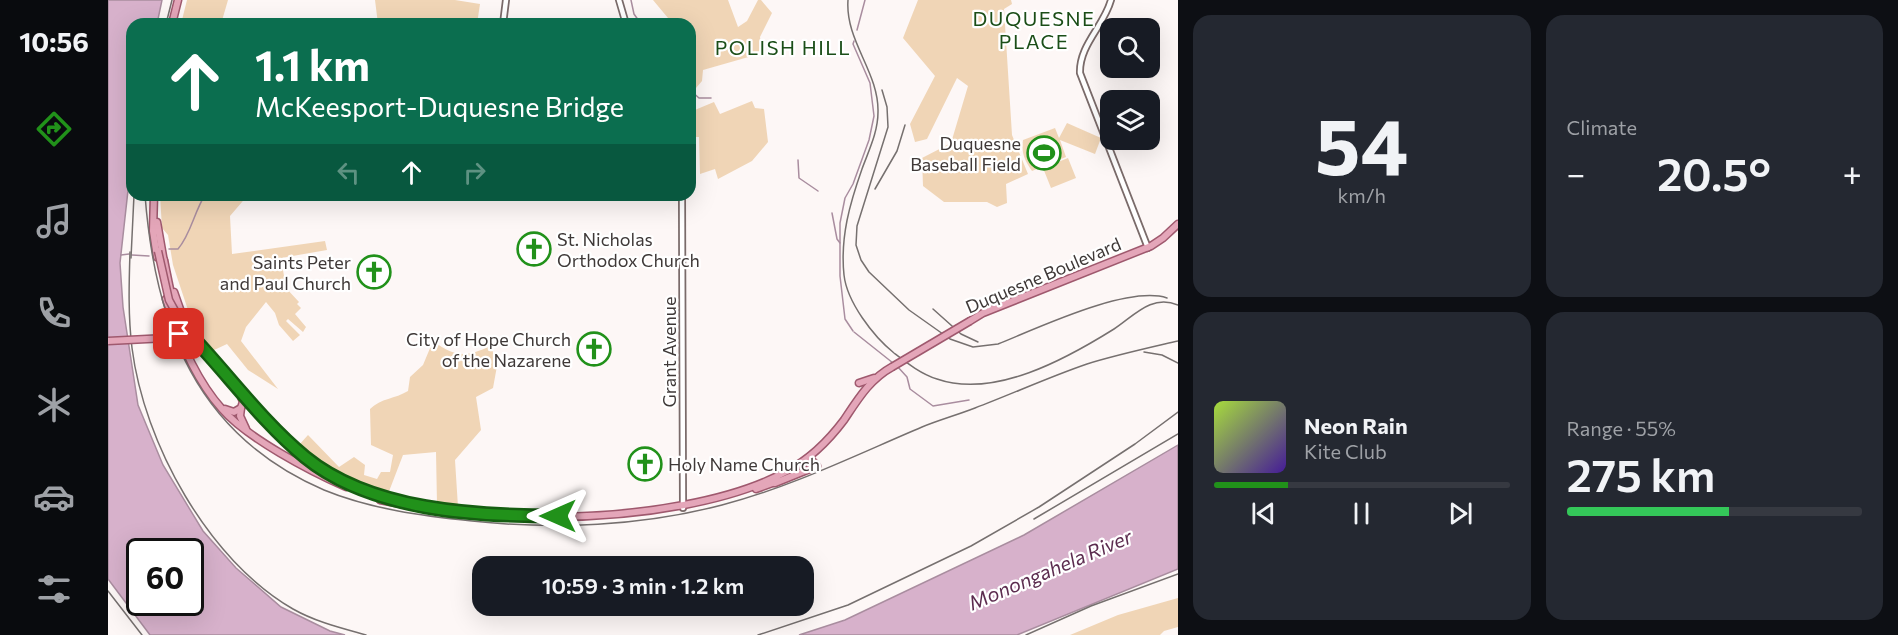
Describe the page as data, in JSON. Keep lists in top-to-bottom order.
{
  "streets": {
    "main road": ["Duquesne Boulevard"],
    "street": ["Grant Avenue"]
  },
  "crossings": [
    ["Duquesne Boulevard", "Grant Avenue"]
  ],
  "districts": ["DUQUESNE PLACE", "POLISH HILL"],
  "water": ["Monongahela River"],
  "places": {
    "sports": ["Duquesne Baseball Field"],
    "church": [
      "St. Nicholas Orthodox Church",
      "Saints Peter and Paul Church",
      "City of Hope Church of the Nazarene",
      "Holy Name Church"
    ]
  },
  "page": {
    "tabs": "10:56",
    "tile": [
      ["54", "km/h"],
      "Climate",
      ["Range · 55%", "275 km"]
    ],
    "turn": ["1.1 km", "McKeesport-Duquesne Bridge"],
    "heat": ["−", "20.5°", "+"],
    "song": ["Neon Rain", "Kite Club"],
    "limit": "60",
    "trip": "10:59 · 3 min · 1.2 km"
  }
}
